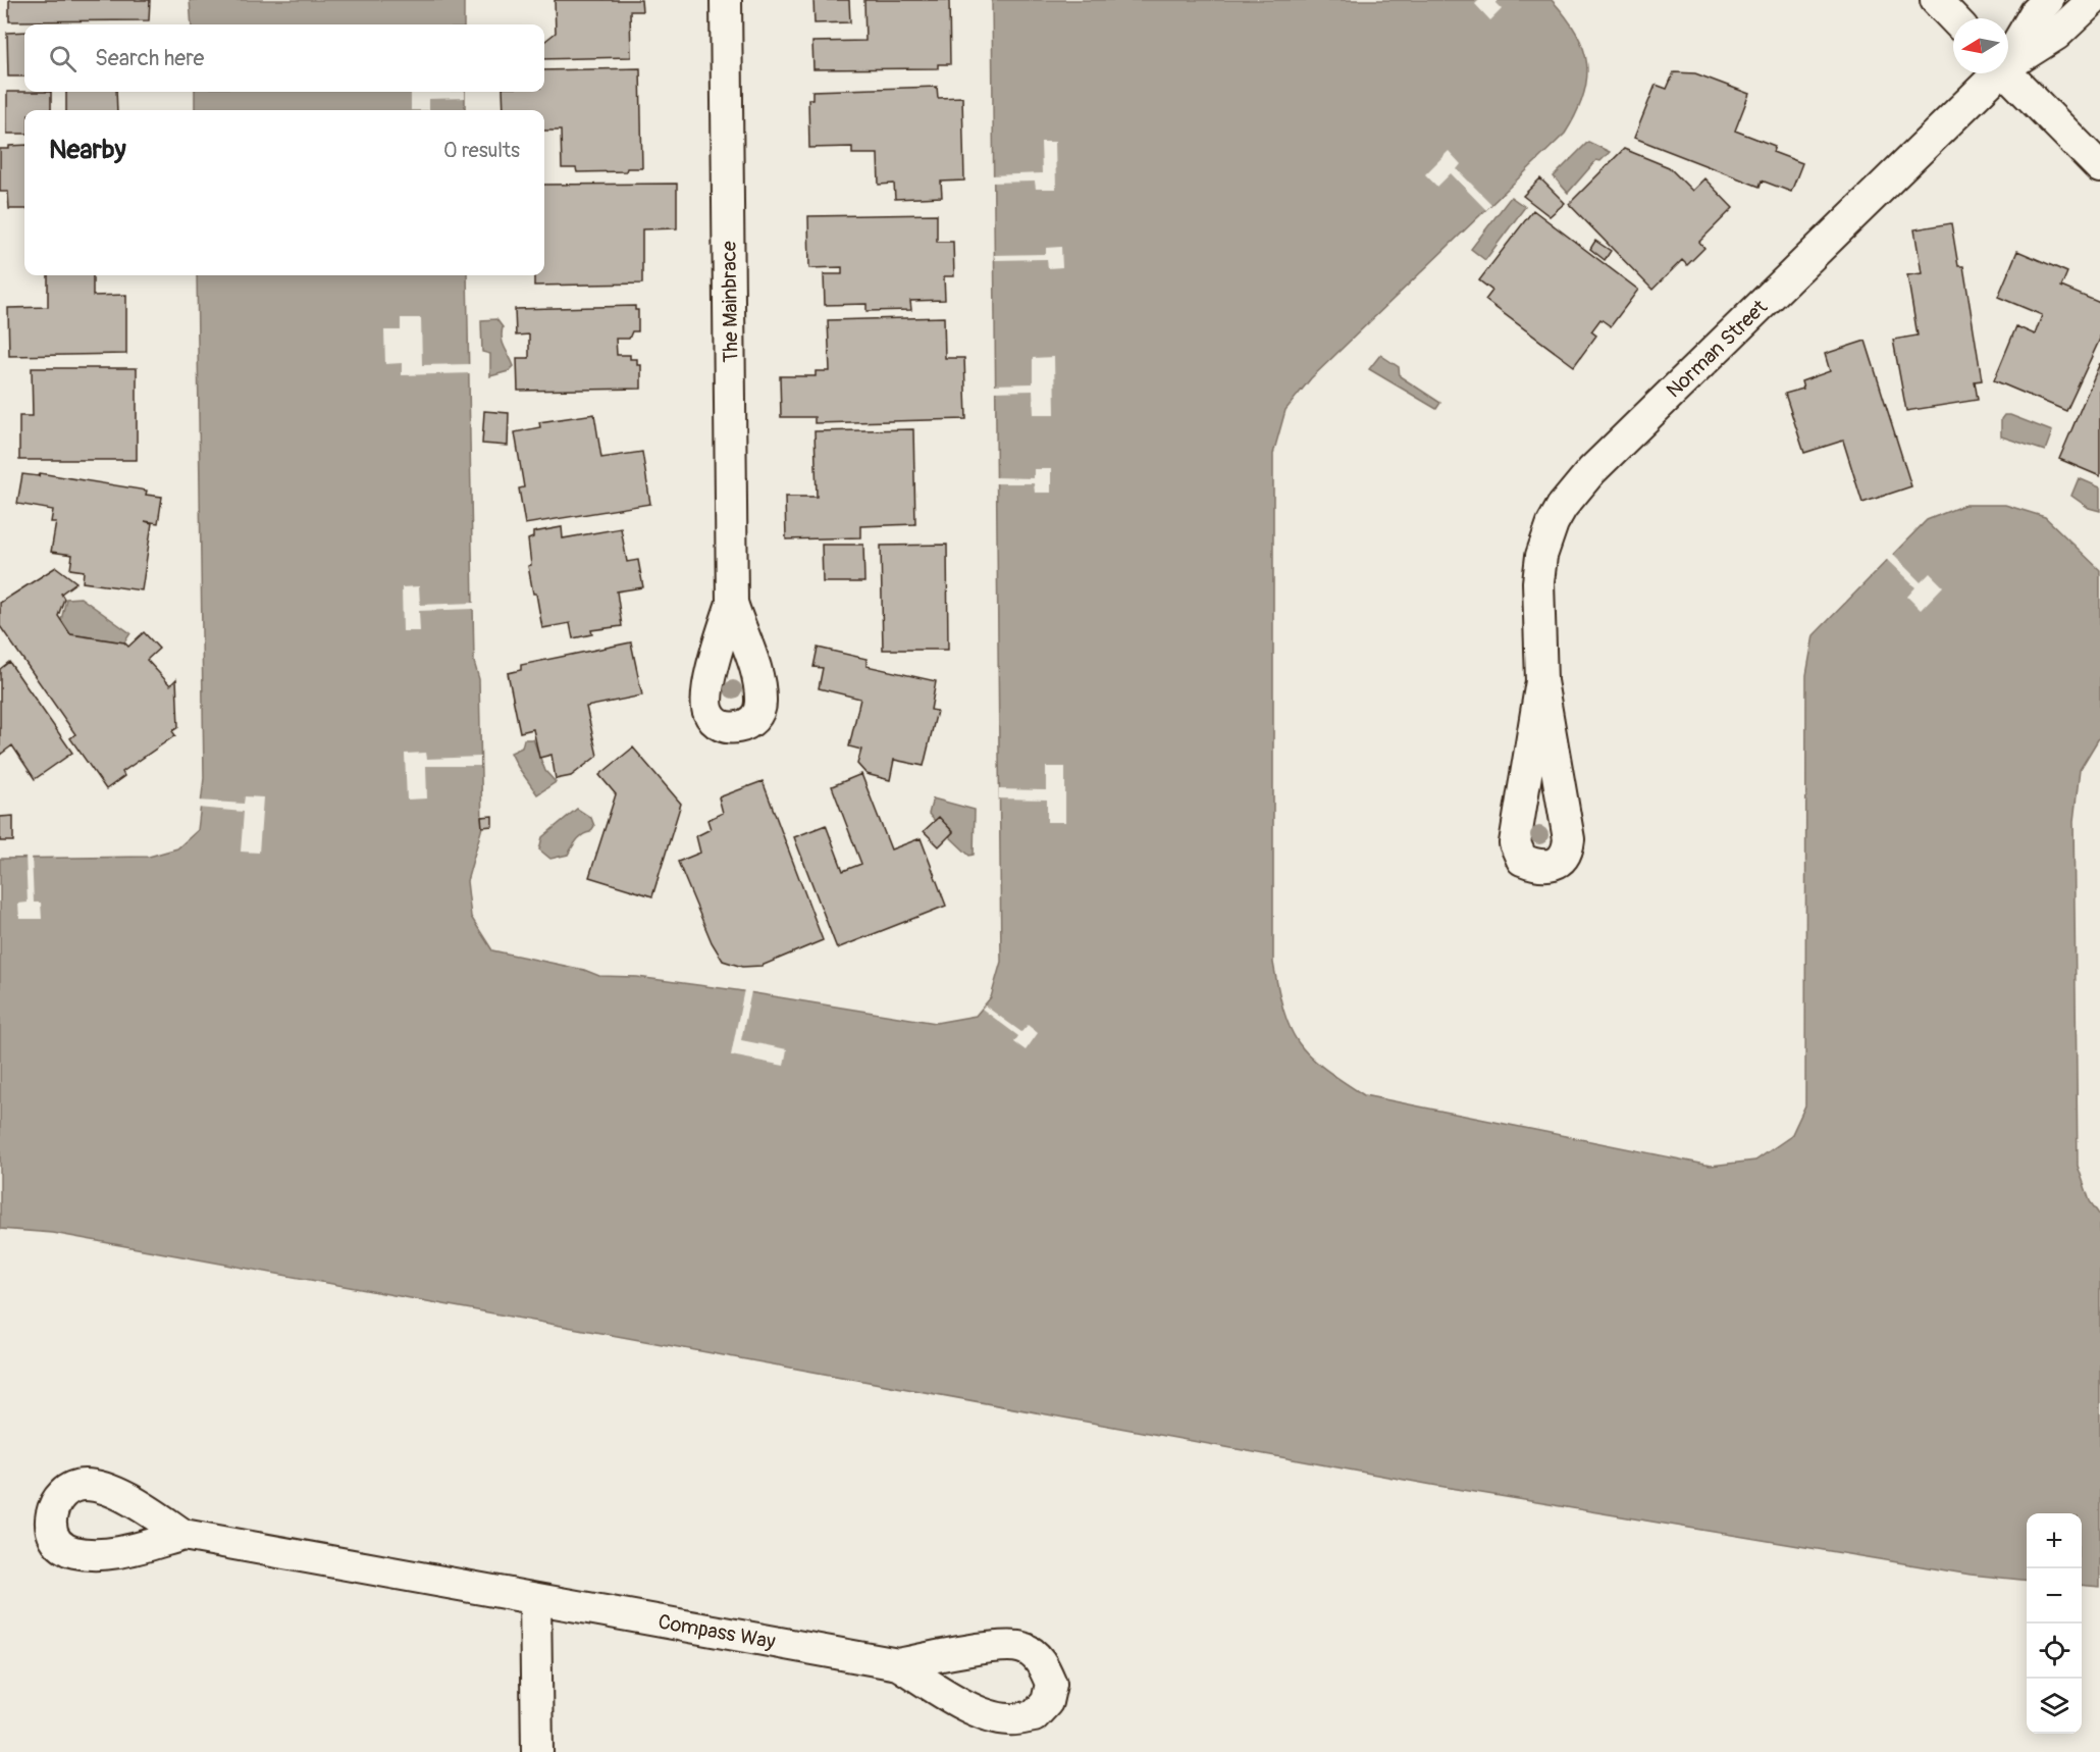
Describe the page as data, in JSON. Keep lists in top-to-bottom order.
{
  "streets": {
    "street": ["The Mainbrace", "Norman Street", "Compass Way"]
  },
  "north": "left",
  "page": {
    "search": "Search here",
    "heading": ["Nearby", "0 results"],
    "map_buttons": ["+", "−"]
  }
}
